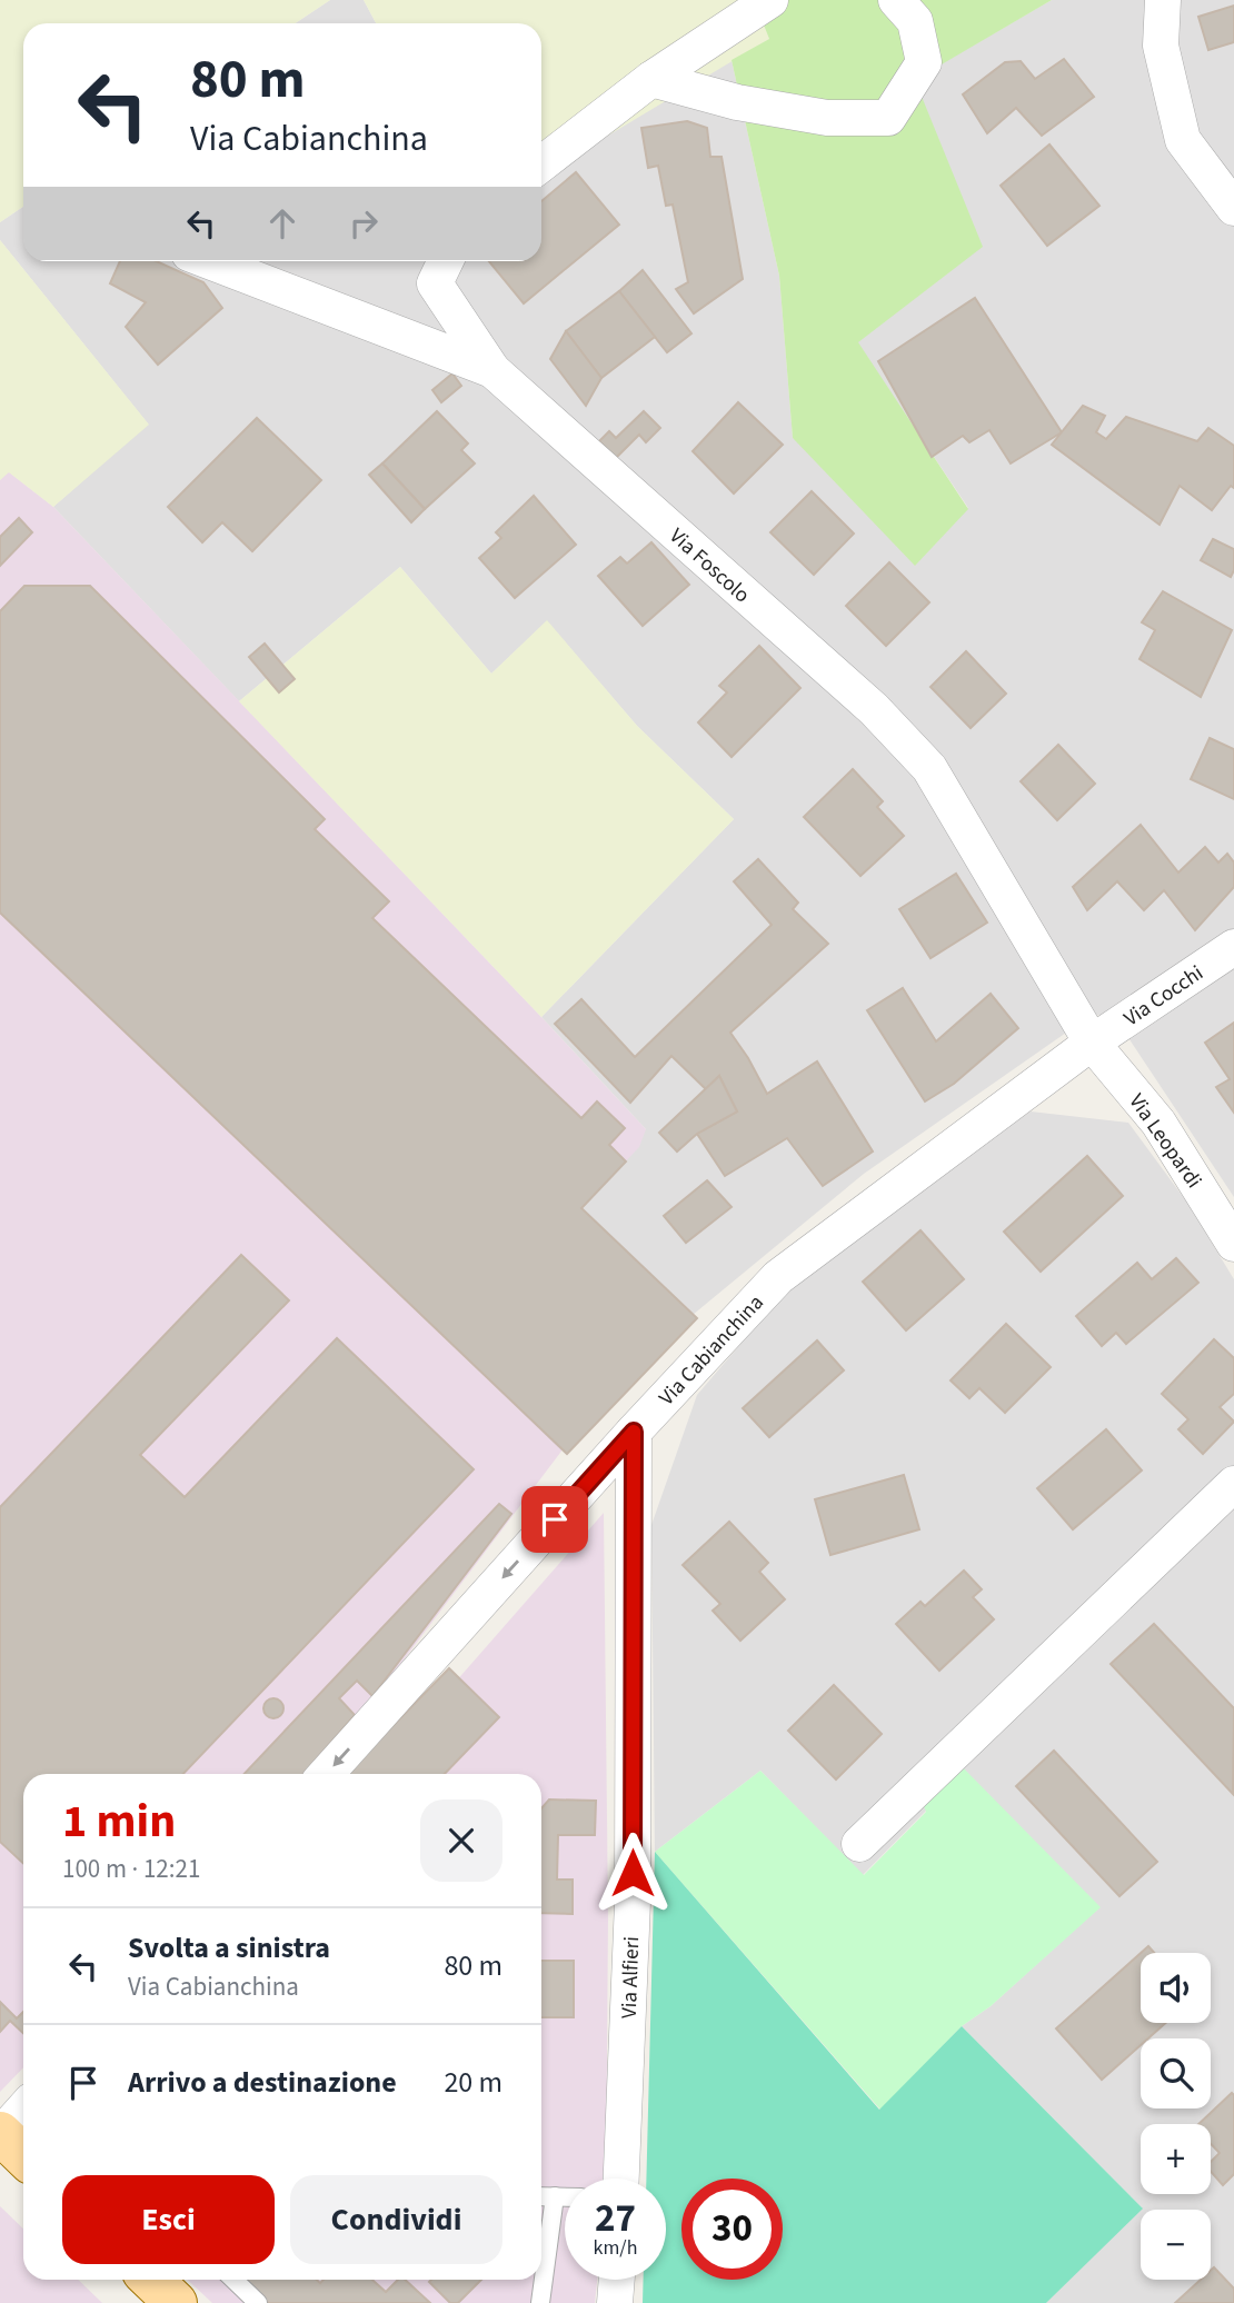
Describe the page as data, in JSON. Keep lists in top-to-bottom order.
{
  "streets": {
    "street": [
      "Via Foscolo",
      "Via Cocchi",
      "Via Leopardi",
      "Via Cabianchina",
      "Via Alfieri"
    ]
  },
  "crossings": [
    ["Via Foscolo", "Via Cocchi"],
    ["Via Foscolo", "Via Leopardi"],
    ["Via Foscolo", "Via Cabianchina"],
    ["Via Cocchi", "Via Leopardi"],
    ["Via Cocchi", "Via Cabianchina"],
    ["Via Leopardi", "Via Cabianchina"],
    ["Via Cabianchina", "Via Alfieri"]
  ],
  "one_way": ["Via Cabianchina"],
  "page": {
    "turn": ["80 m", "Via Cabianchina"],
    "heading": ["1 min", "100 m · 12:21"],
    "list": [
      {
        "name": "Svolta a sinistra",
        "note": "Via Cabianchina",
        "value": "80 m"
      },
      {
        "name": "Arrivo a destinazione",
        "value": "20 m"
      }
    ],
    "map_buttons": ["+", "−"],
    "buttons": ["Esci", "Condividi"],
    "speed": "27 km/h",
    "limit": "30"
  }
}
